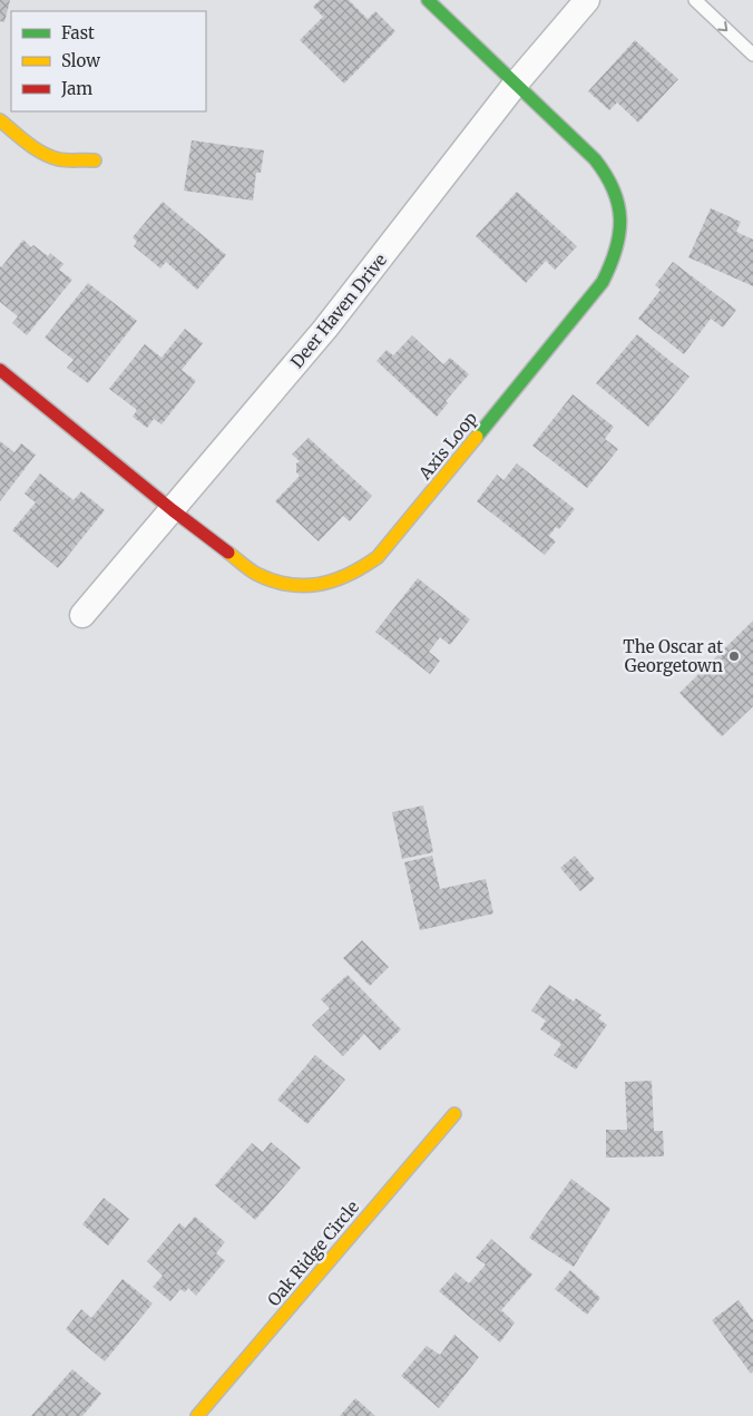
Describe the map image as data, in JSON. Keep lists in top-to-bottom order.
{
  "streets": {
    "street": ["Deer Haven Drive", "Axis Loop", "Oak Ridge Circle"]
  },
  "crossings": [
    ["Deer Haven Drive", "Axis Loop"]
  ],
  "places": ["The Oscar at Georgetown"],
  "legend": ["Fast", "Slow", "Jam"]
}
